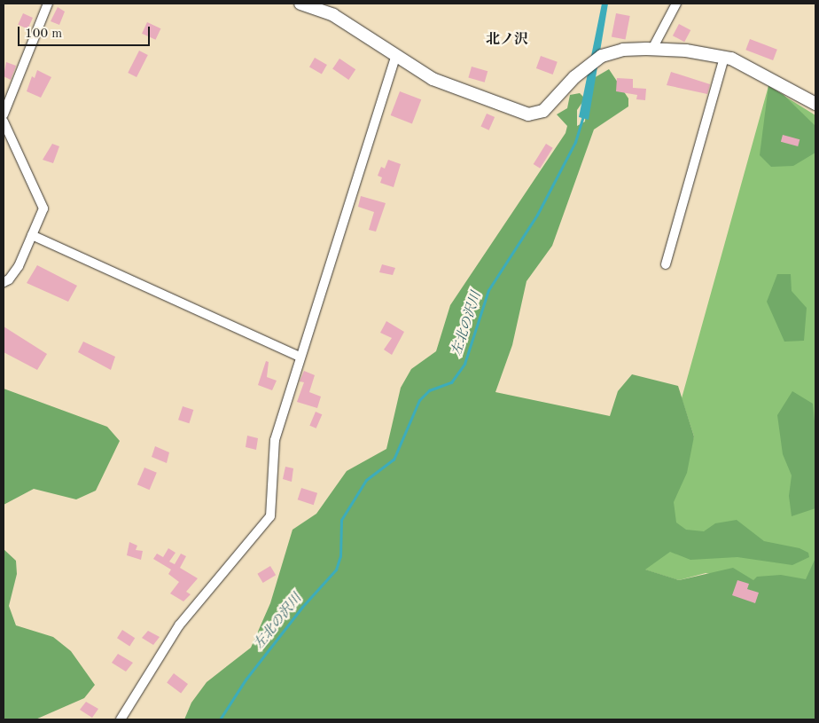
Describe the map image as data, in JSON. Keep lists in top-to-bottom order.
{
  "districts": ["北ノ沢"],
  "water": ["左北の沢川"],
  "scale_bar": "100 m"
}
